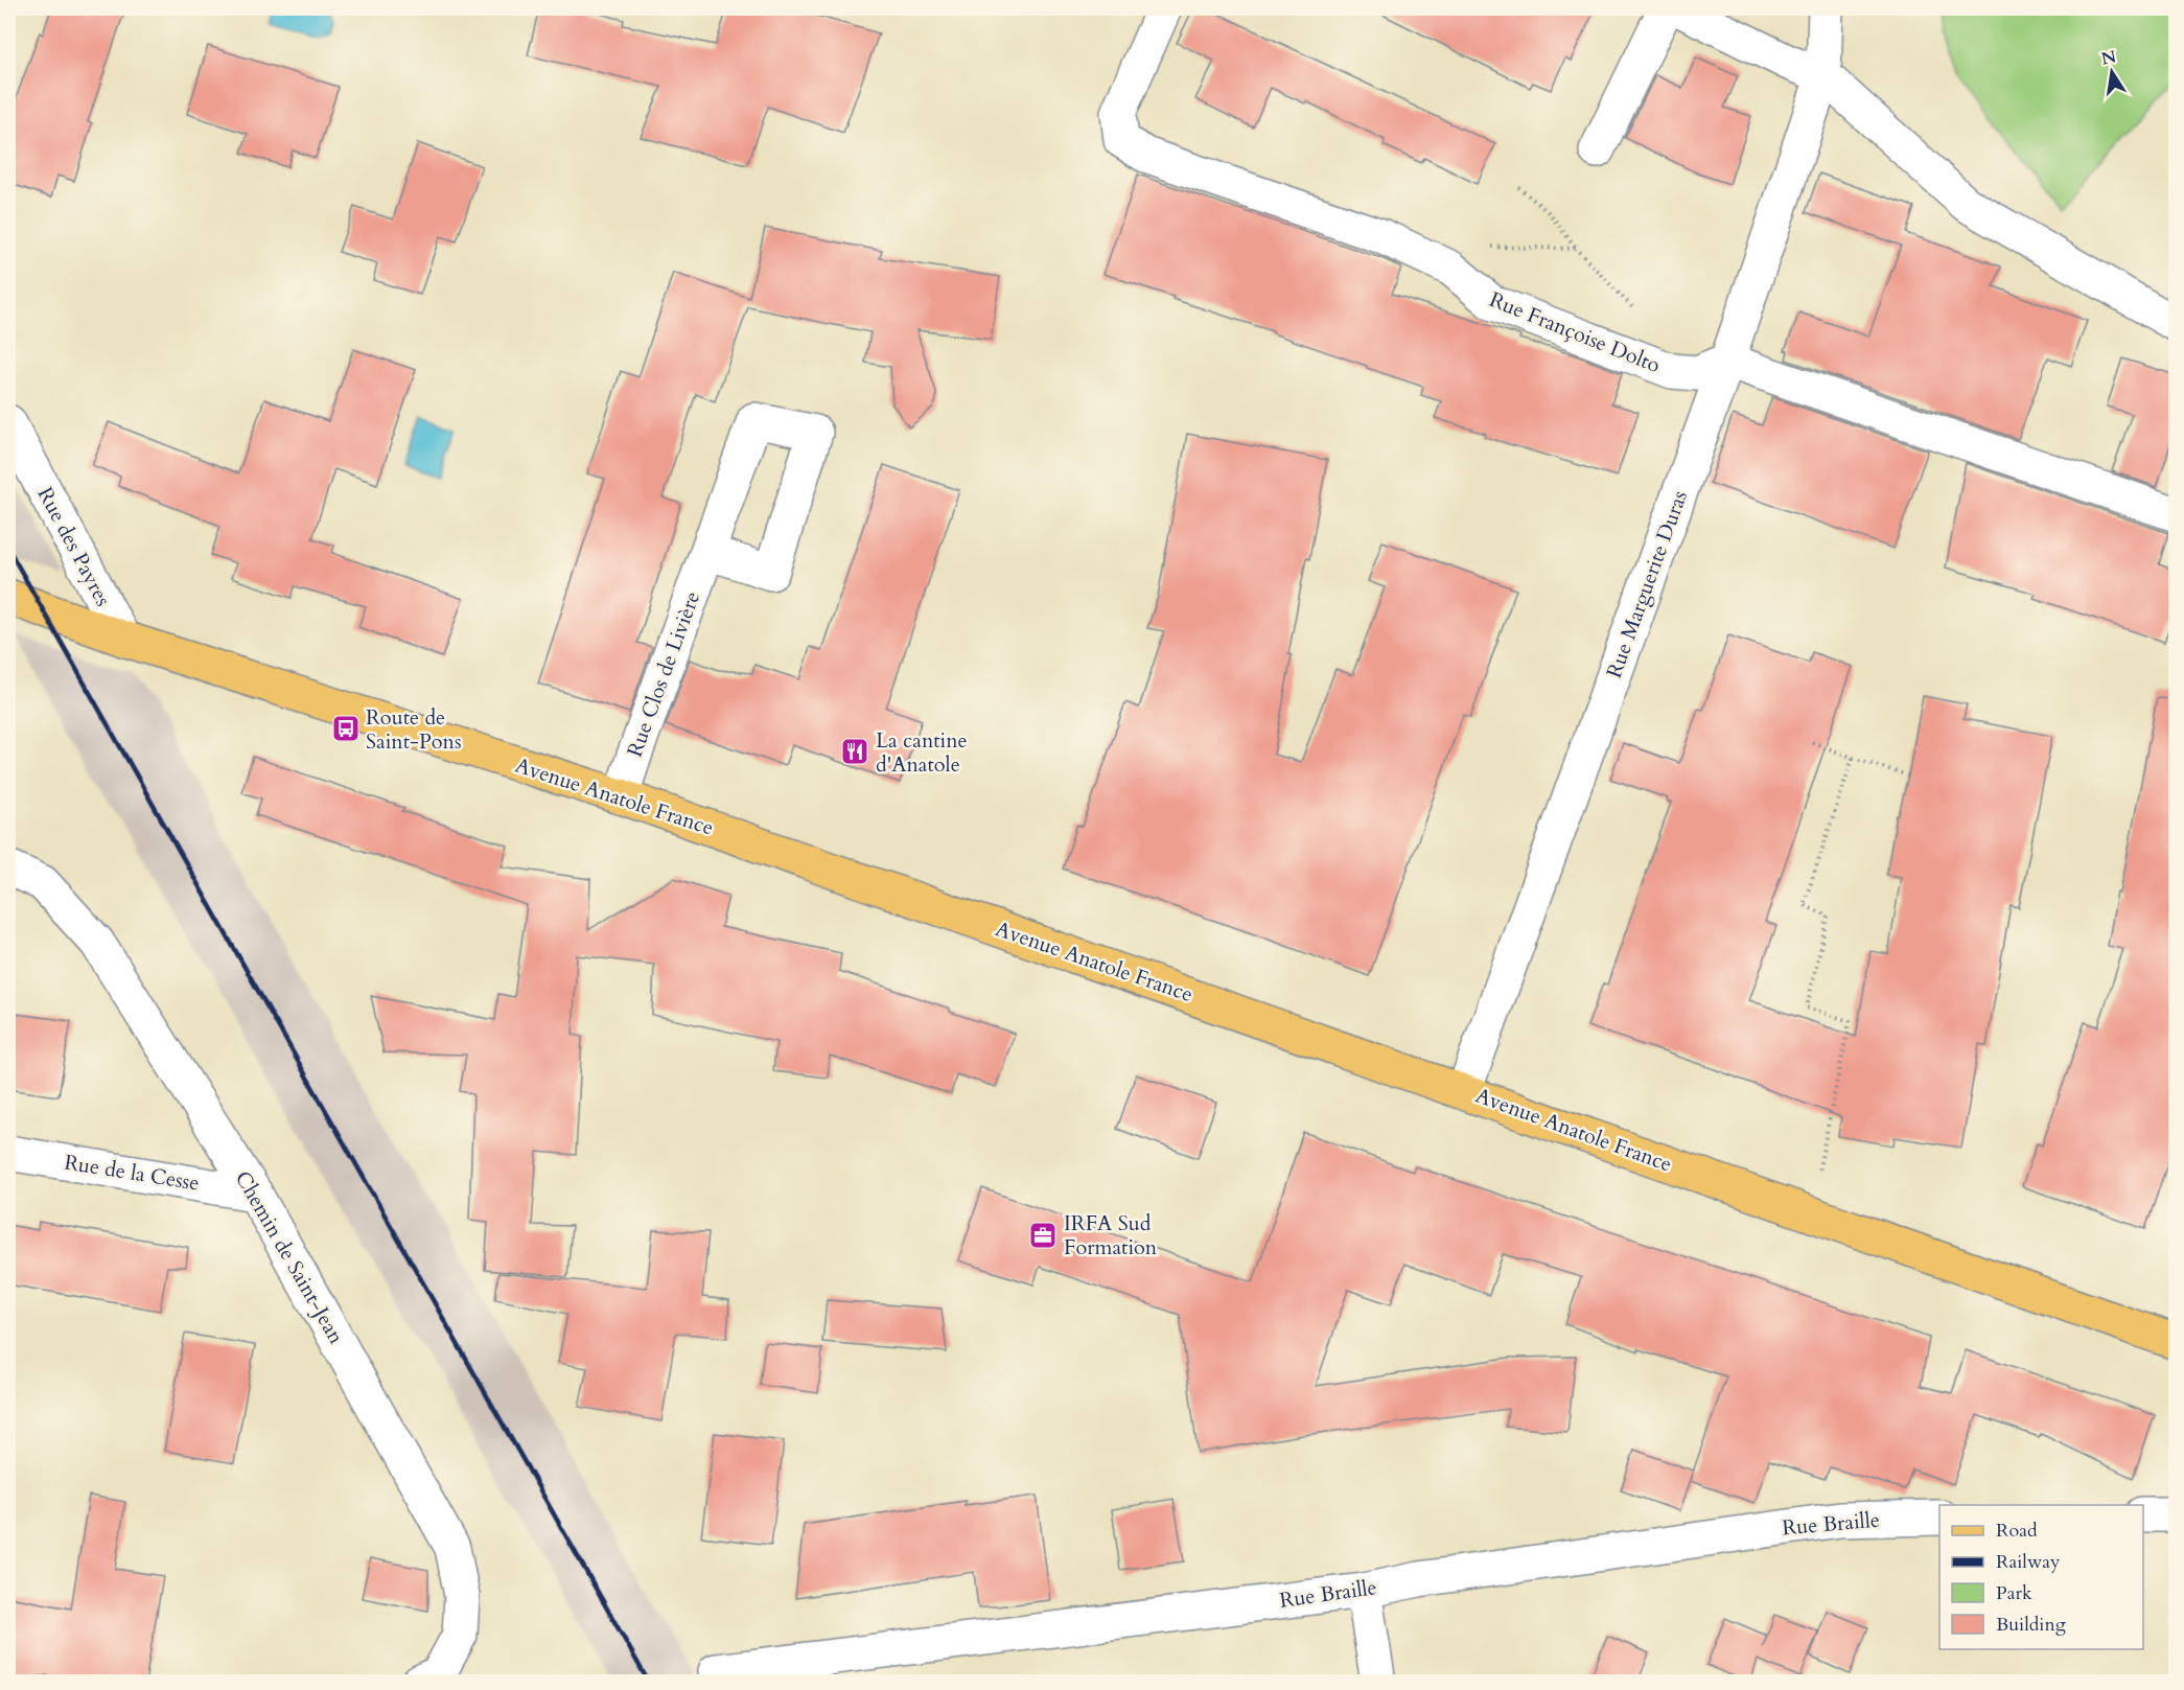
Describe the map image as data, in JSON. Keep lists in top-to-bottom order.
{
  "streets": {
    "main road": ["Avenue Anatole France"],
    "street": [
      "Rue Françoise Dolto",
      "Rue des Payres",
      "Rue Marguerite Duras",
      "Rue Clos de Livière",
      "Rue de la Cesse",
      "Chemin de Saint-Jean",
      "Rue Braille"
    ]
  },
  "crossings": [
    ["Rue Françoise Dolto", "Rue Marguerite Duras"],
    ["Rue des Payres", "Avenue Anatole France"],
    ["Rue Marguerite Duras", "Avenue Anatole France"],
    ["Rue Clos de Livière", "Avenue Anatole France"],
    ["Rue de la Cesse", "Chemin de Saint-Jean"]
  ],
  "places": {
    "bus stop": ["Route de Saint-Pons"],
    "restaurant": ["La cantine d'Anatole"],
    "office": ["IRFA Sud Formation"]
  },
  "legend": [
    "Road",
    "Railway",
    "Park",
    "Building"
  ],
  "north": "top"
}
